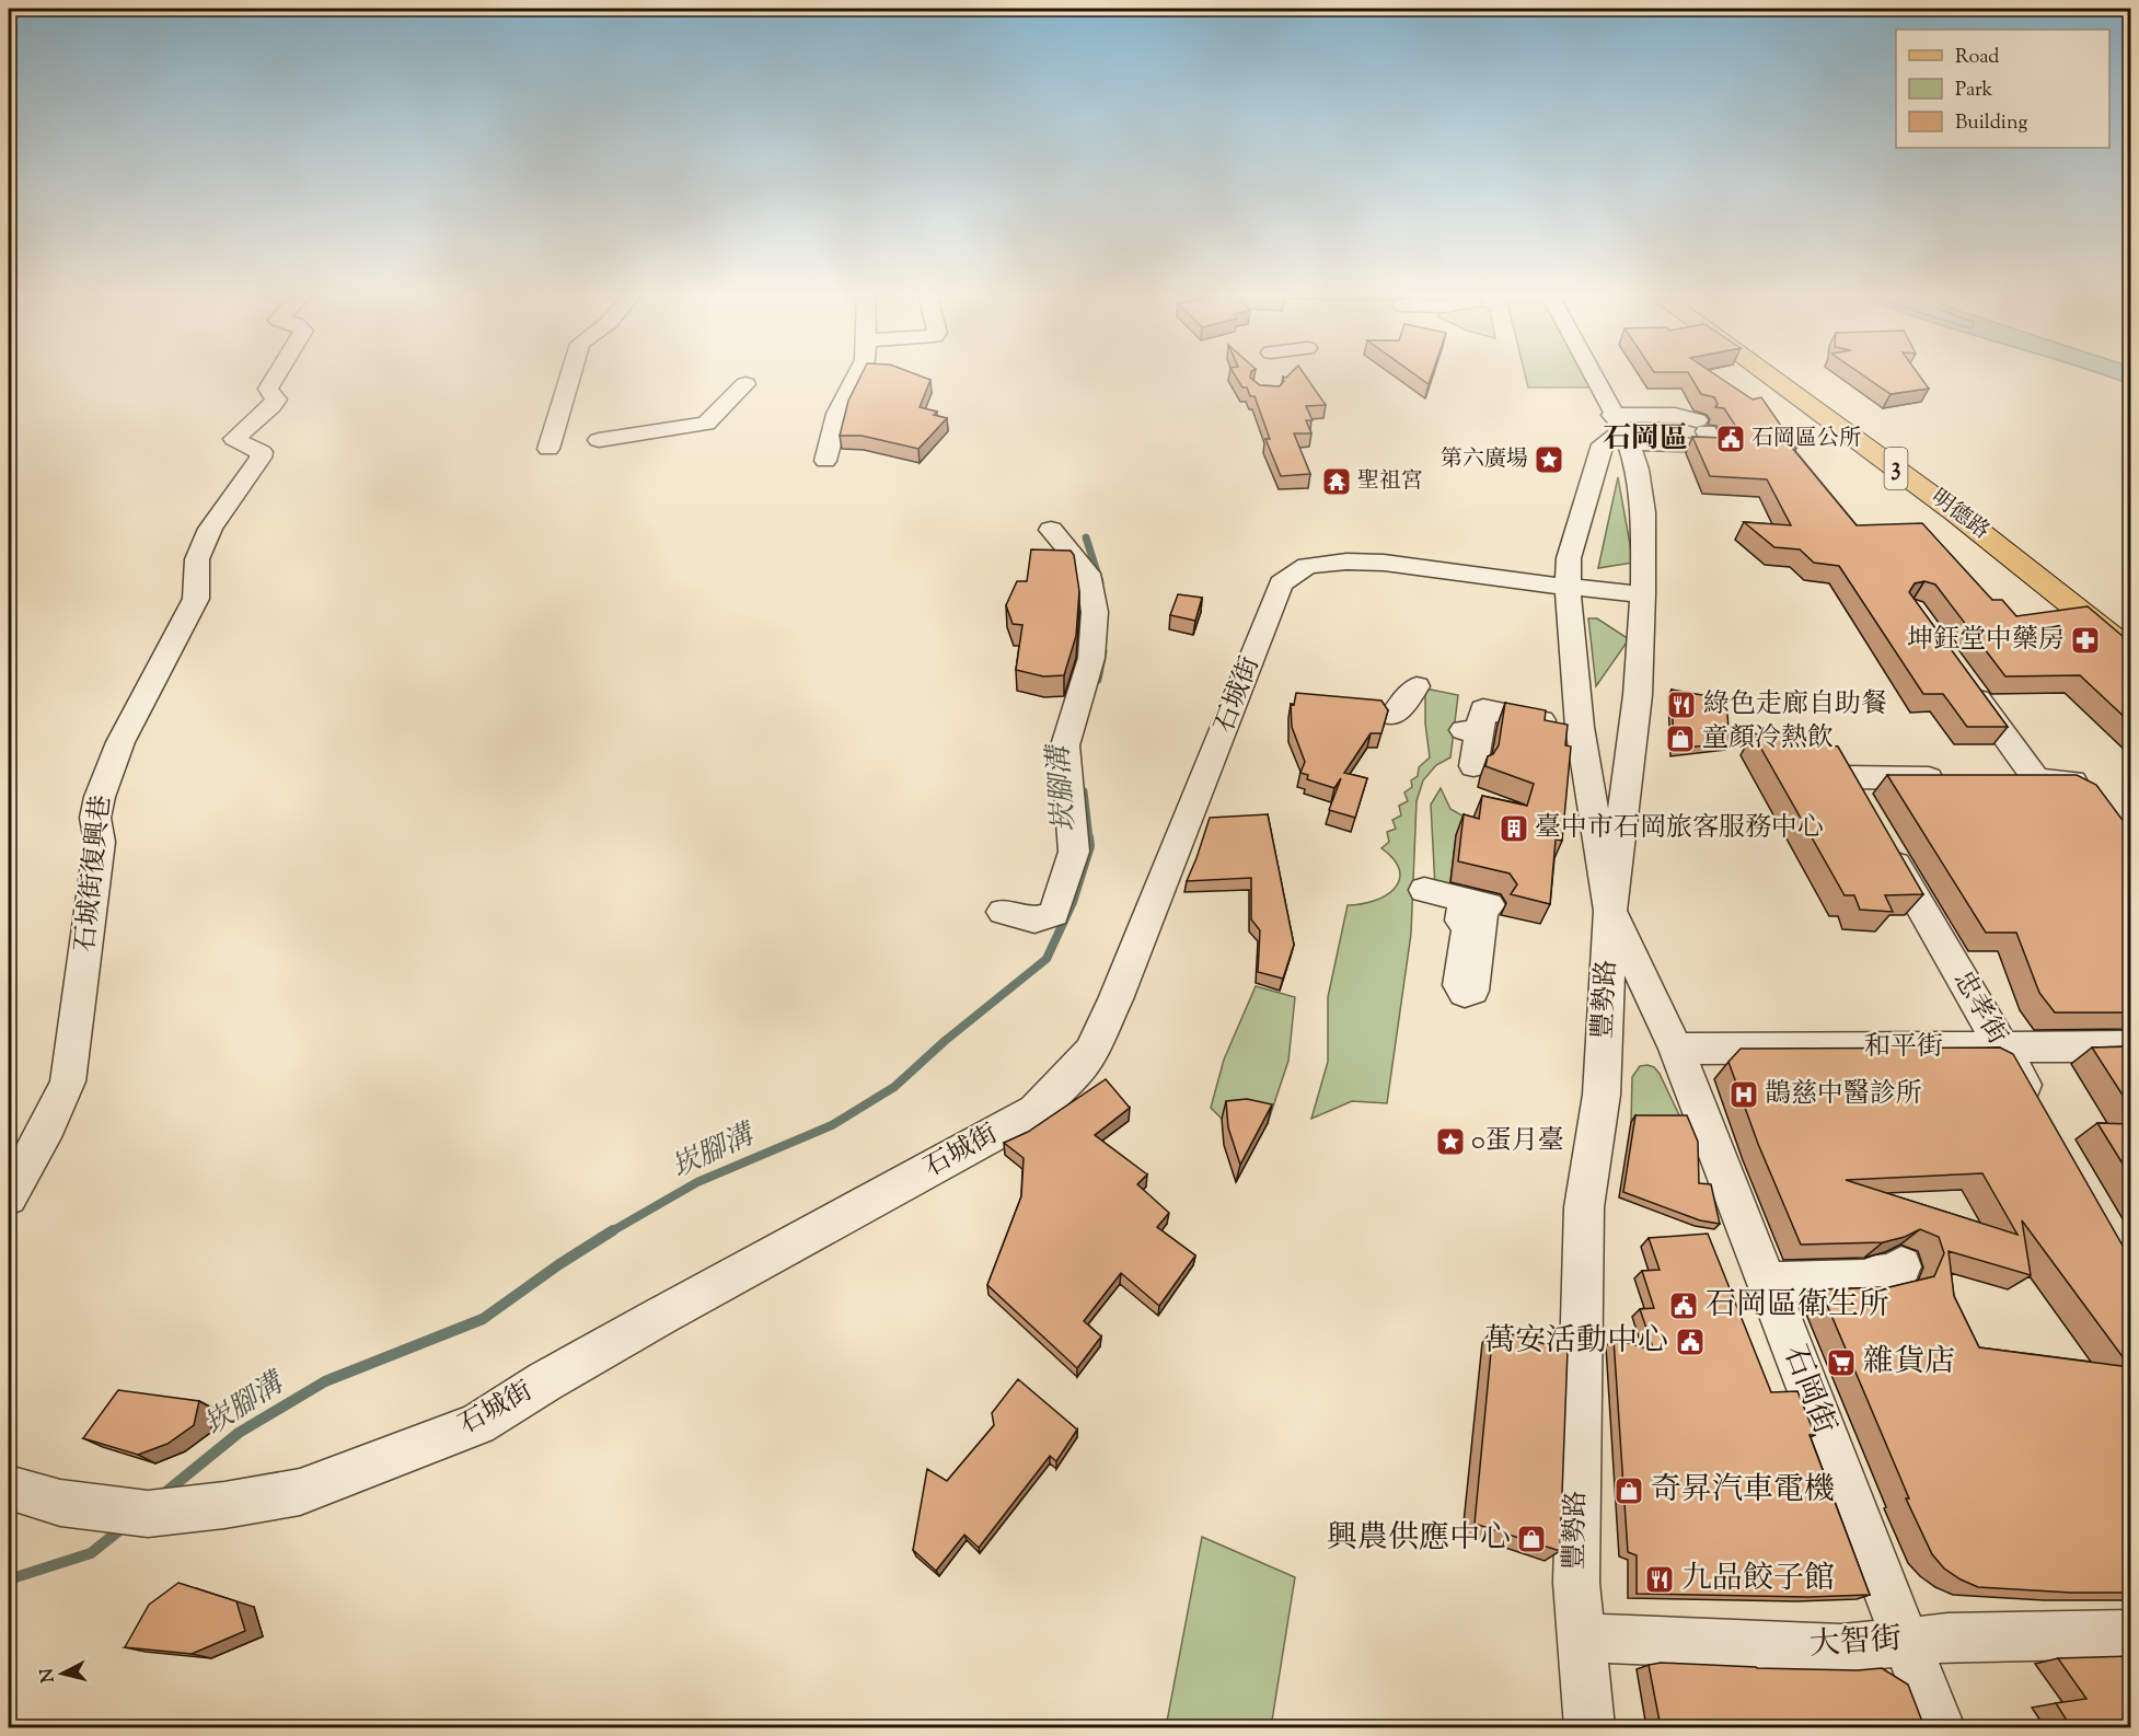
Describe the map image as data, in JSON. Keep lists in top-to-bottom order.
{
  "streets": {
    "main road": ["3", "明德路"],
    "street": [
      "石城街",
      "石城街復興巷",
      "豐勢路",
      "忠孝街",
      "和平街",
      "石岡街",
      "大智街"
    ]
  },
  "crossings": [
    ["石城街", "豐勢路"],
    ["豐勢路", "石岡街"],
    ["豐勢路", "大智街"],
    ["忠孝街", "和平街"],
    ["和平街", "石岡街"],
    ["石岡街", "大智街"]
  ],
  "districts": ["石岡區"],
  "water": ["崁腳溝"],
  "places": {
    "public building": ["石岡區公所", "石岡區衛生所", "萬安活動中心"],
    "place": ["第六廣場", "0蛋月臺"],
    "temple": ["聖祖宮"],
    "pharmacy": ["坤鈺堂中藥房"],
    "restaurant": ["綠色走廊自助餐", "九品餃子館"],
    "shop": ["童顏冷熱飲", "奇昇汽車電機", "興農供應中心"],
    "building": ["臺中市石岡旅客服務中心"],
    "hospital": ["鵲慈中醫診所"],
    "supermarket": ["雜貨店"]
  },
  "legend": ["Road", "Park", "Building"],
  "north": "left"
}
